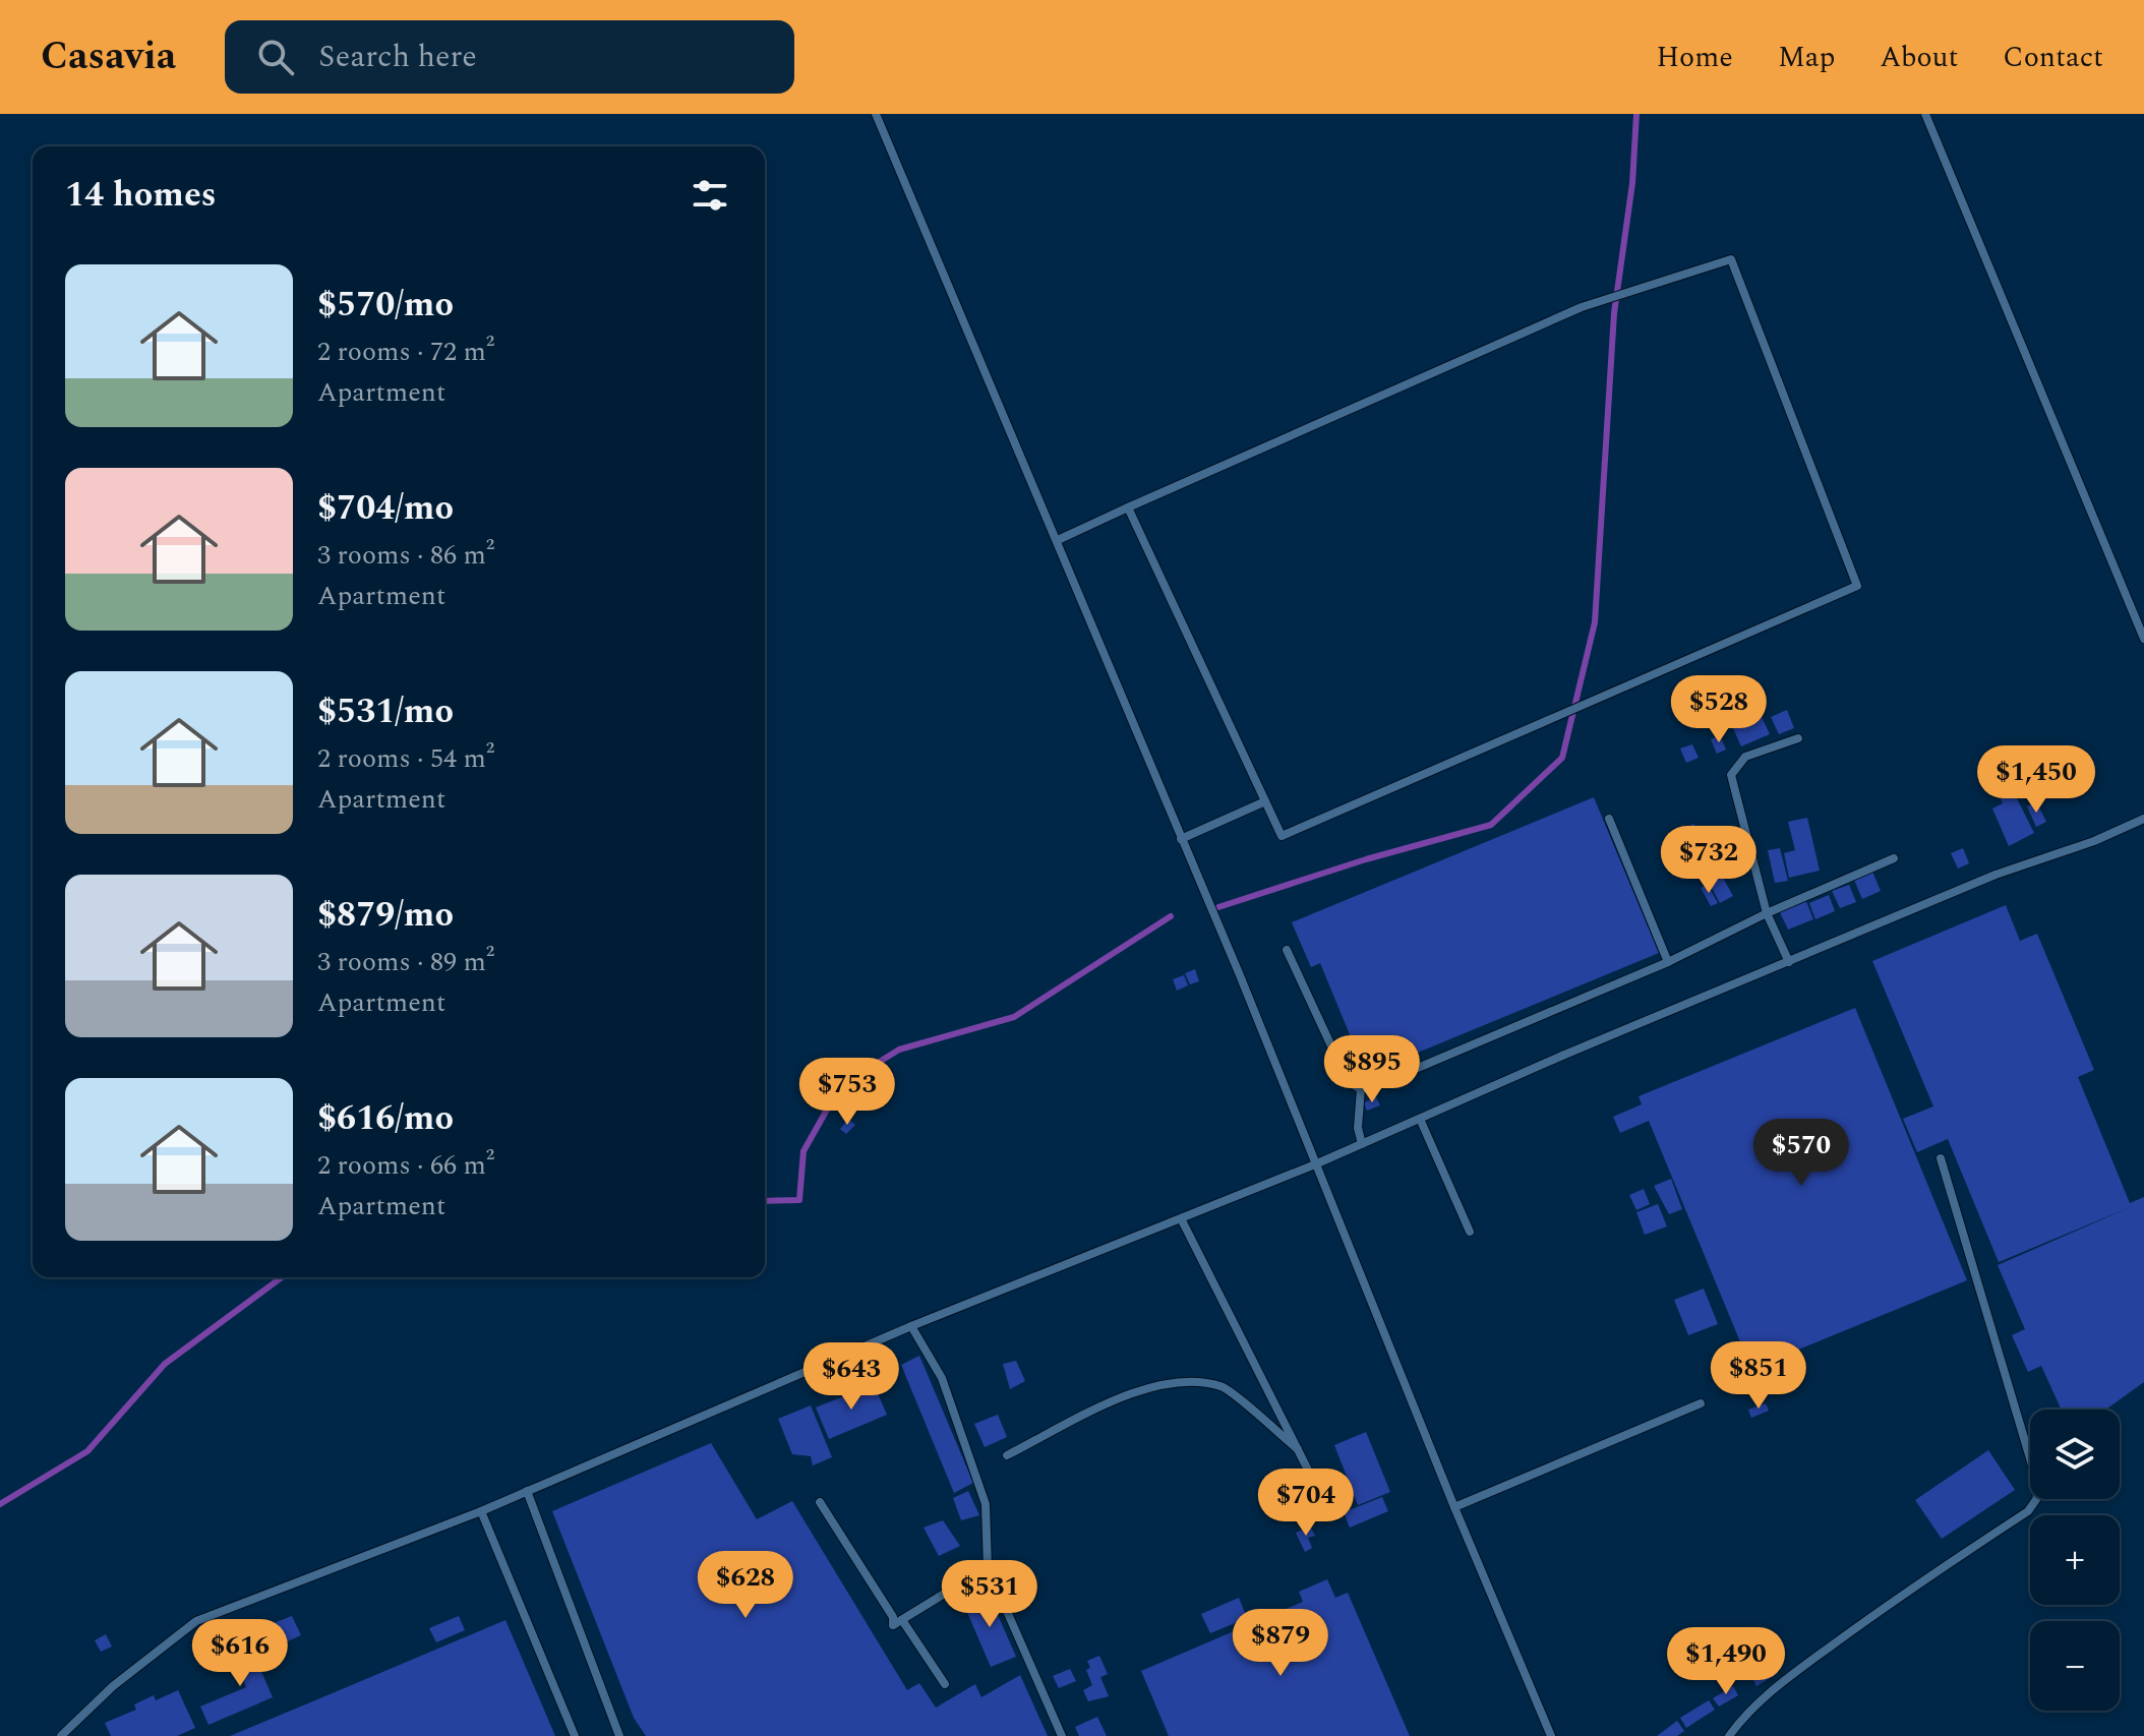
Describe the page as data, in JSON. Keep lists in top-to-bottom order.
{
  "page": {
    "header": "Casavia",
    "search": "Search here",
    "nav": [
      "Home",
      "Map",
      "About",
      "Contact"
    ],
    "heading": "14 homes",
    "list": [
      {
        "name": "$570/mo",
        "note": "2 rooms · 72 m² · Apartment"
      },
      {
        "name": "$704/mo",
        "note": "3 rooms · 86 m² · Apartment"
      },
      {
        "name": "$531/mo",
        "note": "2 rooms · 54 m² · Apartment"
      },
      {
        "name": "$879/mo",
        "note": "3 rooms · 89 m² · Apartment"
      },
      {
        "name": "$616/mo",
        "note": "2 rooms · 66 m² · Apartment"
      }
    ],
    "price": [
      "$528",
      "$1,450",
      "$732",
      "$895",
      "$753",
      "$570",
      "$851",
      "$643",
      "$704",
      "$628",
      "$531",
      "$879",
      "$616",
      "$1,490"
    ],
    "map_buttons": ["+", "−"]
  }
}
